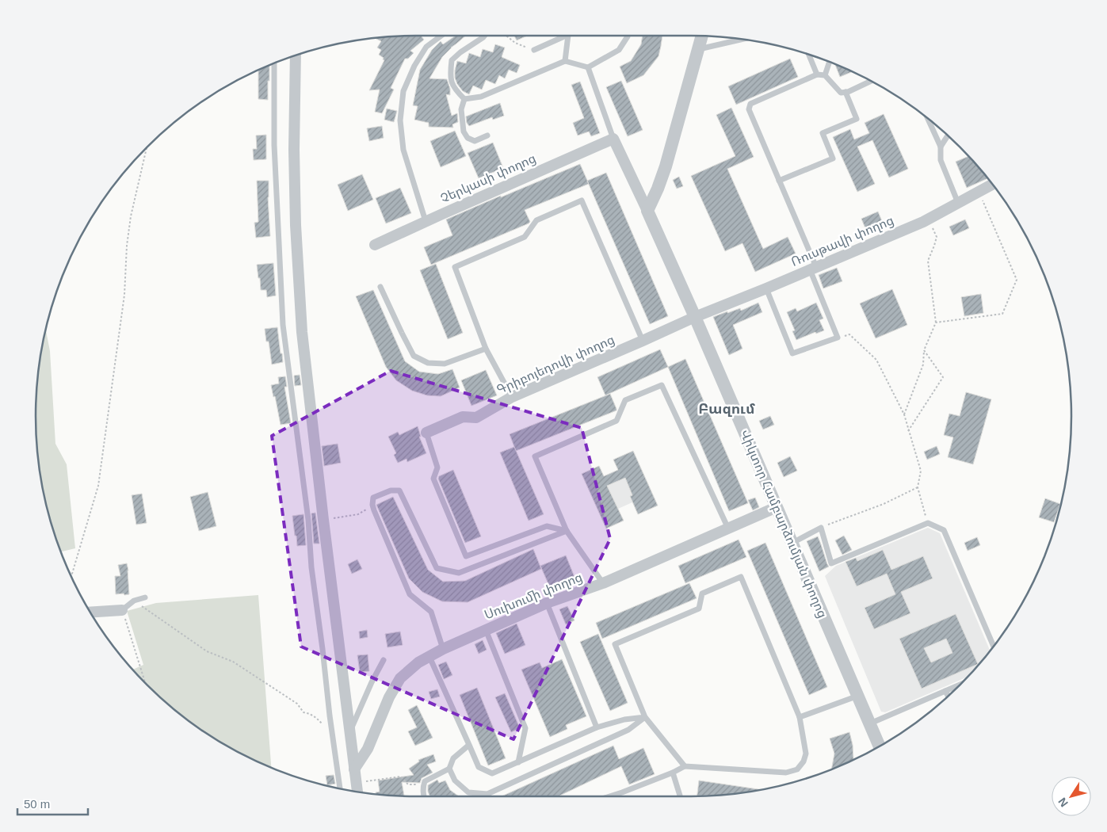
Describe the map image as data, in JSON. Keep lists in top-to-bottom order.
{
  "streets": {
    "street": [
      "Չերկասի փողոց",
      "Ռուսթավի փողոց",
      "Գրիբոյեդովի փողոց",
      "Վիկտոր Համբարձումյան փողոց",
      "Սուխումի փողոց"
    ]
  },
  "crossings": [
    ["Ռուսթավի փողոց", "Գրիբոյեդովի փողոց"],
    ["Ռուսթավի փողոց", "Վիկտոր Համբարձումյան փողոց"],
    ["Գրիբոյեդովի փողոց", "Վիկտոր Համբարձումյան փողոց"],
    ["Վիկտոր Համբարձումյան փողոց", "Սուխումի փողոց"]
  ],
  "districts": ["Բազում"],
  "scale_bar": "50 m",
  "north": "bottom left"
}
